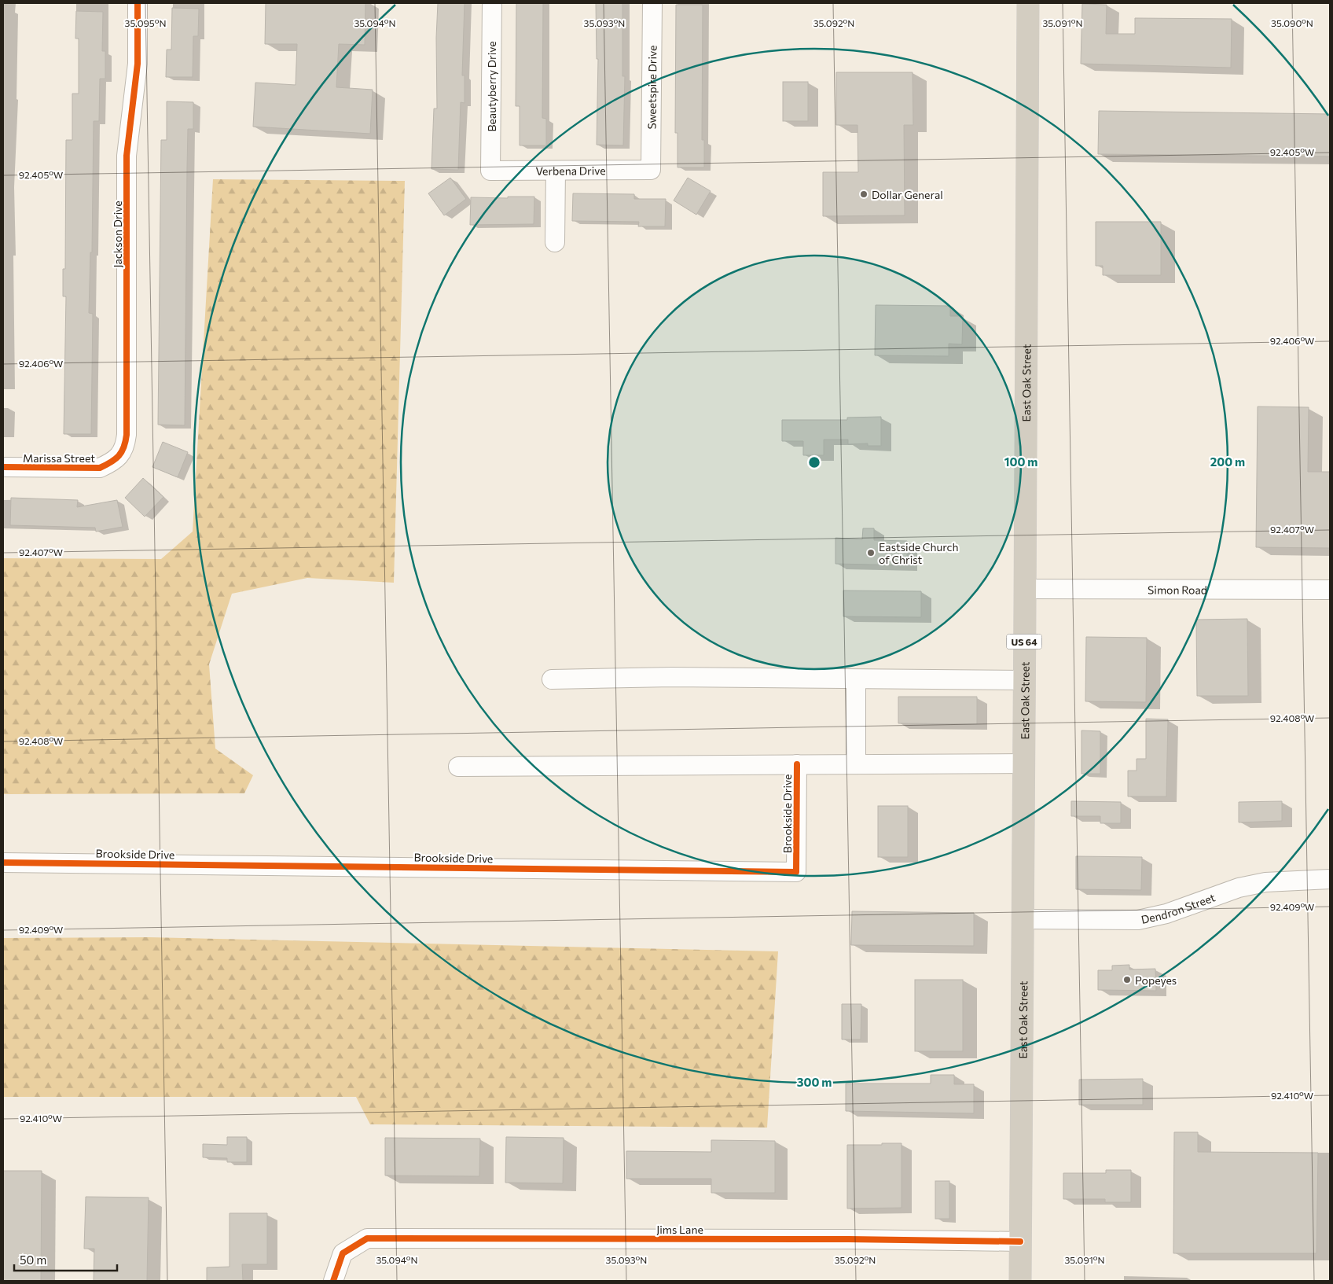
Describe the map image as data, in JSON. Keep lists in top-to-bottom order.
{
  "streets": {
    "highway": ["East Oak Street", "US 64"],
    "street": [
      "Beautyberry Drive",
      "Sweetspire Drive",
      "Verbena Drive",
      "Jackson Drive",
      "Marissa Street",
      "Simon Road",
      "Brookside Drive",
      "Dendron Street",
      "Jims Lane"
    ]
  },
  "crossings": [
    ["Beautyberry Drive", "Verbena Drive"],
    ["Sweetspire Drive", "Verbena Drive"],
    ["Jackson Drive", "Marissa Street"],
    ["East Oak Street", "Simon Road"],
    ["East Oak Street", "Brookside Drive"],
    ["East Oak Street", "Dendron Street"],
    ["East Oak Street", "Jims Lane"]
  ],
  "places": ["Dollar General", "Eastside Church of Christ", "Popeyes"],
  "scale_bar": "50 m",
  "coordinates": [
    "35.095°N",
    "35.094°N",
    "35.093°N",
    "35.092°N",
    "35.091°N",
    "35.090°N",
    "92.405°W",
    "92.406°W",
    "92.407°W",
    "92.408°W",
    "92.409°W",
    "92.410°W"
  ],
  "rings": ["100 m", "200 m", "300 m"]
}
